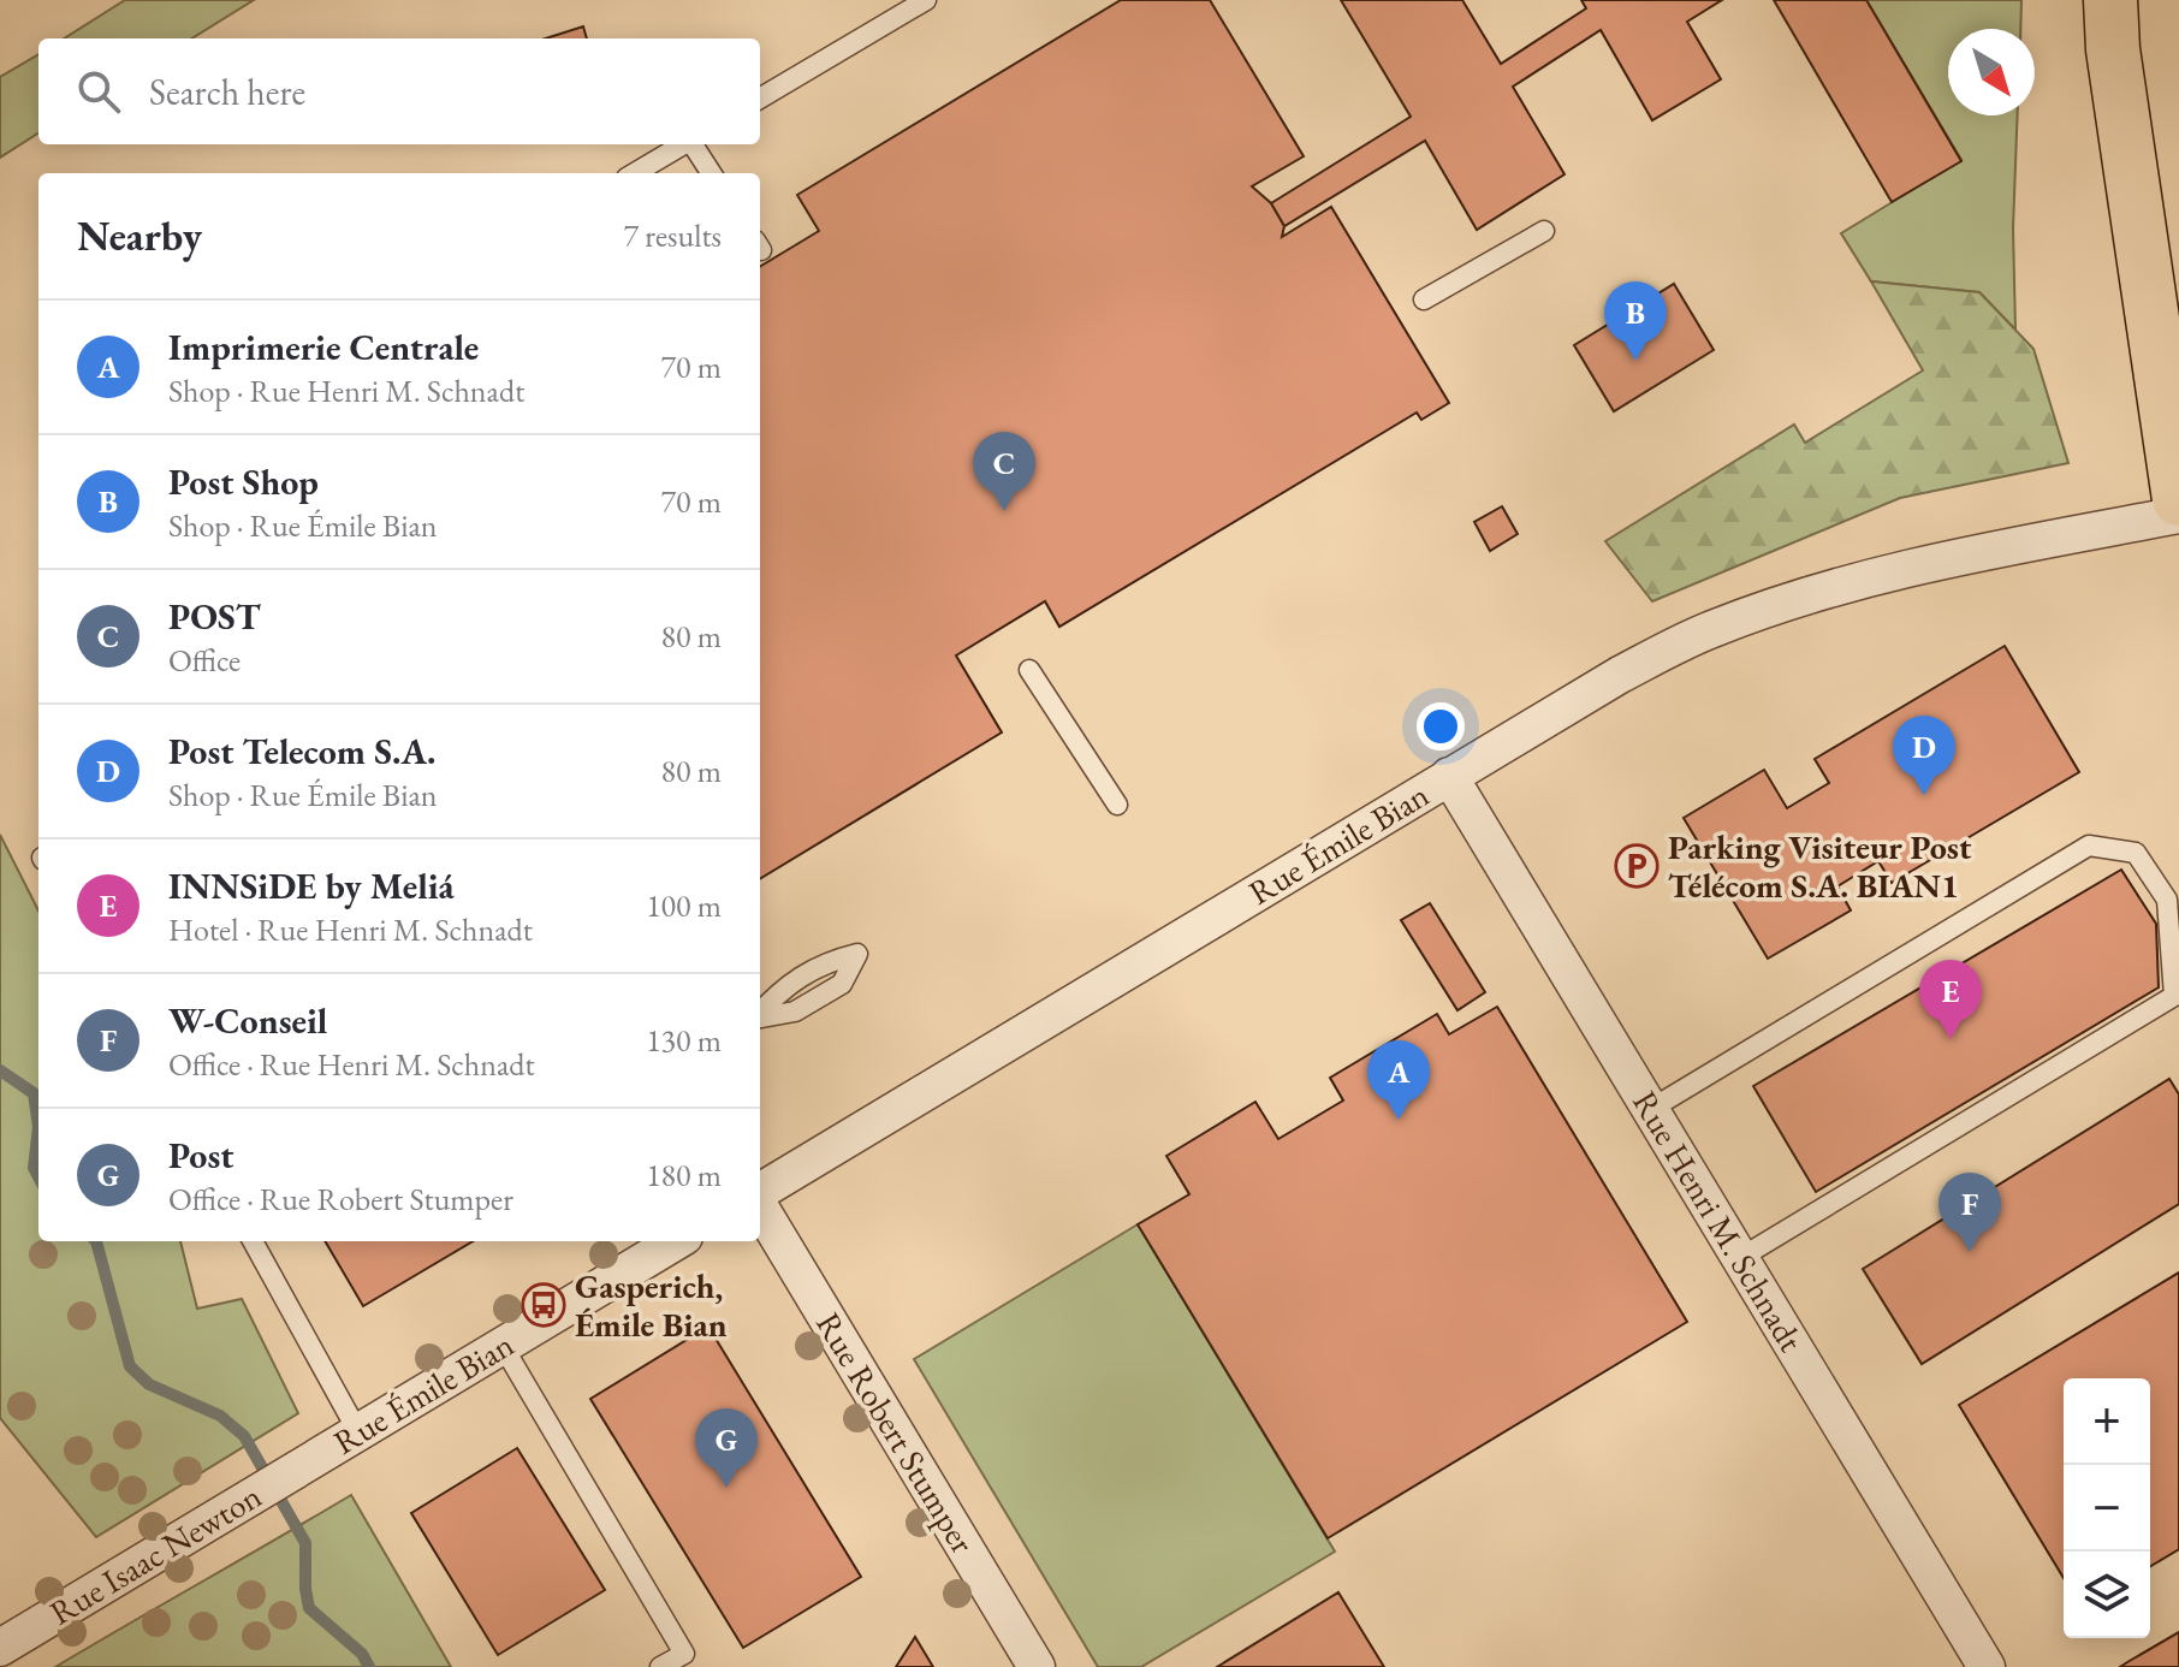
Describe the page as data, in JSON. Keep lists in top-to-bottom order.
{
  "streets": {
    "street": [
      "Rue Émile Bian",
      "Rue Henri M. Schnadt",
      "Rue Robert Stumper",
      "Rue Isaac Newton"
    ]
  },
  "crossings": [
    ["Rue Émile Bian", "Rue Henri M. Schnadt"],
    ["Rue Émile Bian", "Rue Isaac Newton"]
  ],
  "places": {
    "parking": ["Parking Visiteur Post Télécom S.A. BIAN1"],
    "bus stop": ["Gasperich, Émile Bian"]
  },
  "north": "bottom right",
  "page": {
    "search": "Search here",
    "heading": ["Nearby", "7 results"],
    "pins": [
      "B",
      "C",
      "D",
      "E",
      "A",
      "F",
      "G"
    ],
    "list": [
      {
        "mark": "A",
        "name": "Imprimerie Centrale",
        "note": "Shop · Rue Henri M. Schnadt",
        "value": "70 m"
      },
      {
        "mark": "B",
        "name": "Post Shop",
        "note": "Shop · Rue Émile Bian",
        "value": "70 m"
      },
      {
        "mark": "C",
        "name": "POST",
        "note": "Office",
        "value": "80 m"
      },
      {
        "mark": "D",
        "name": "Post Telecom S.A.",
        "note": "Shop · Rue Émile Bian",
        "value": "80 m"
      },
      {
        "mark": "E",
        "name": "INNSiDE by Meliá",
        "note": "Hotel · Rue Henri M. Schnadt",
        "value": "100 m"
      },
      {
        "mark": "F",
        "name": "W-Conseil",
        "note": "Office · Rue Henri M. Schnadt",
        "value": "130 m"
      },
      {
        "mark": "G",
        "name": "Post",
        "note": "Office · Rue Robert Stumper",
        "value": "180 m"
      }
    ],
    "map_buttons": ["+", "−"]
  }
}
